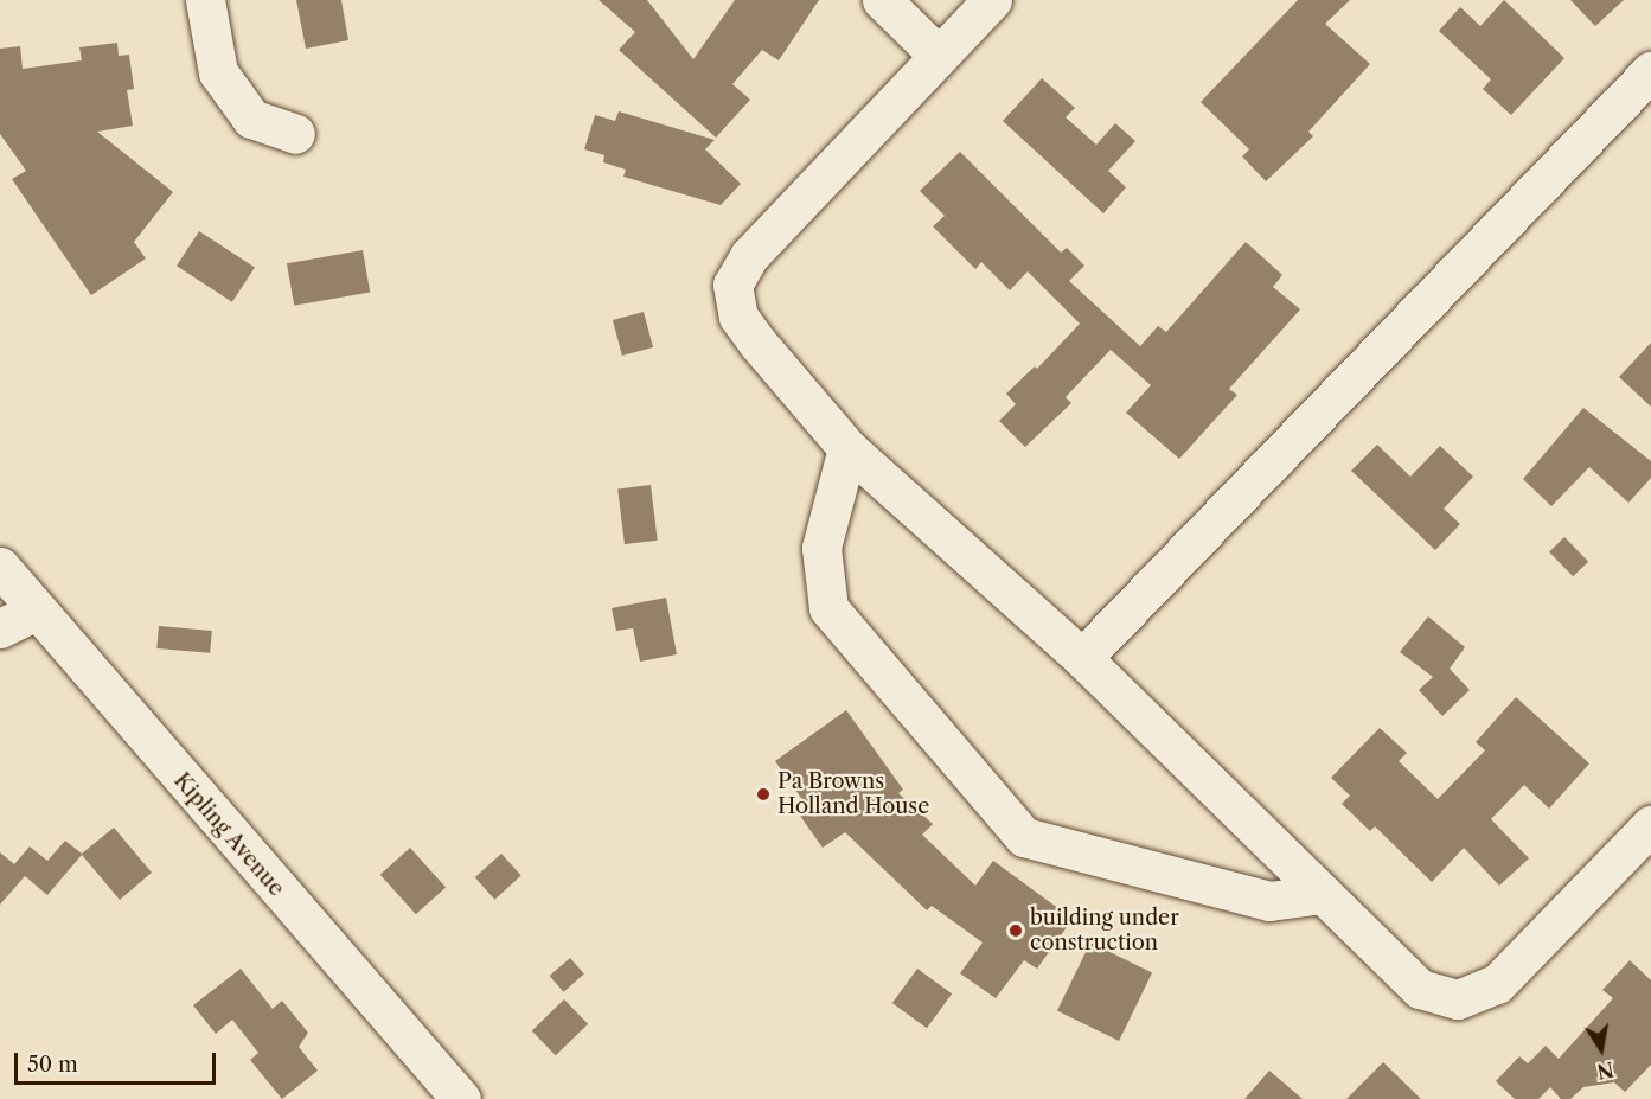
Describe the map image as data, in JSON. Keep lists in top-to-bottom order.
{
  "streets": {
    "street": ["Kipling Avenue"]
  },
  "places": ["Pa Browns Holland House", "building under construction"],
  "scale_bar": "50 m",
  "north": "bottom"
}
